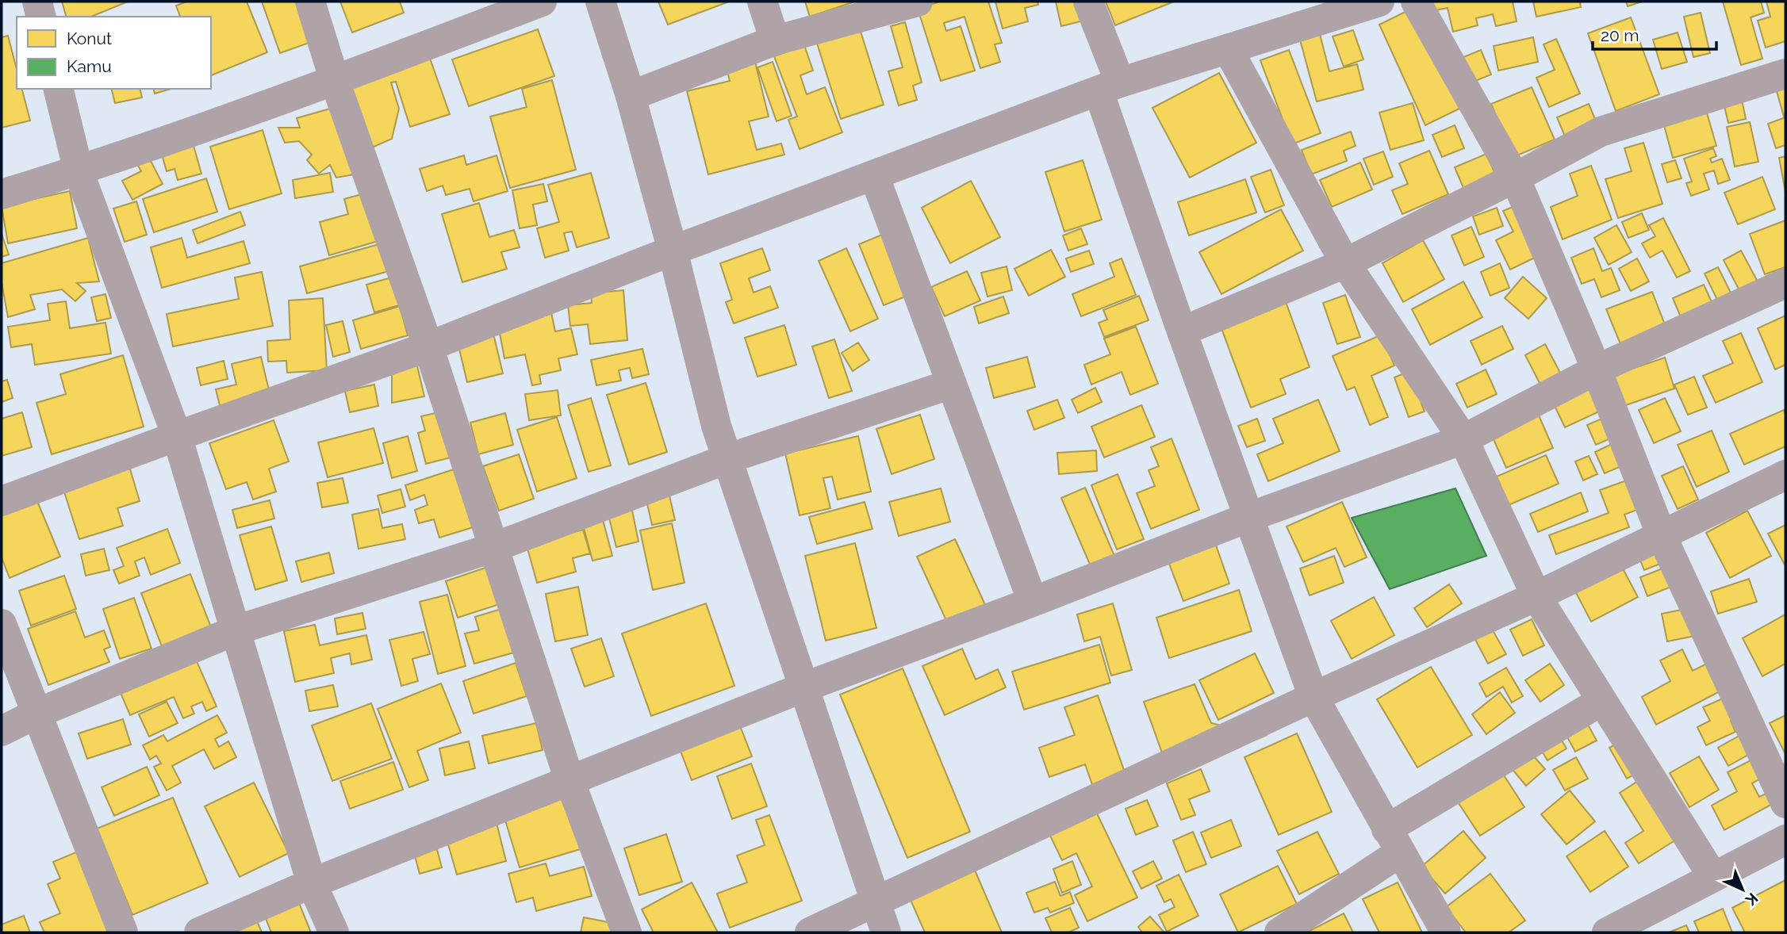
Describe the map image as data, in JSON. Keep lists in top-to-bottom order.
{
  "legend": ["Konut", "Kamu"],
  "scale_bar": "20 m",
  "north": "bottom right"
}
